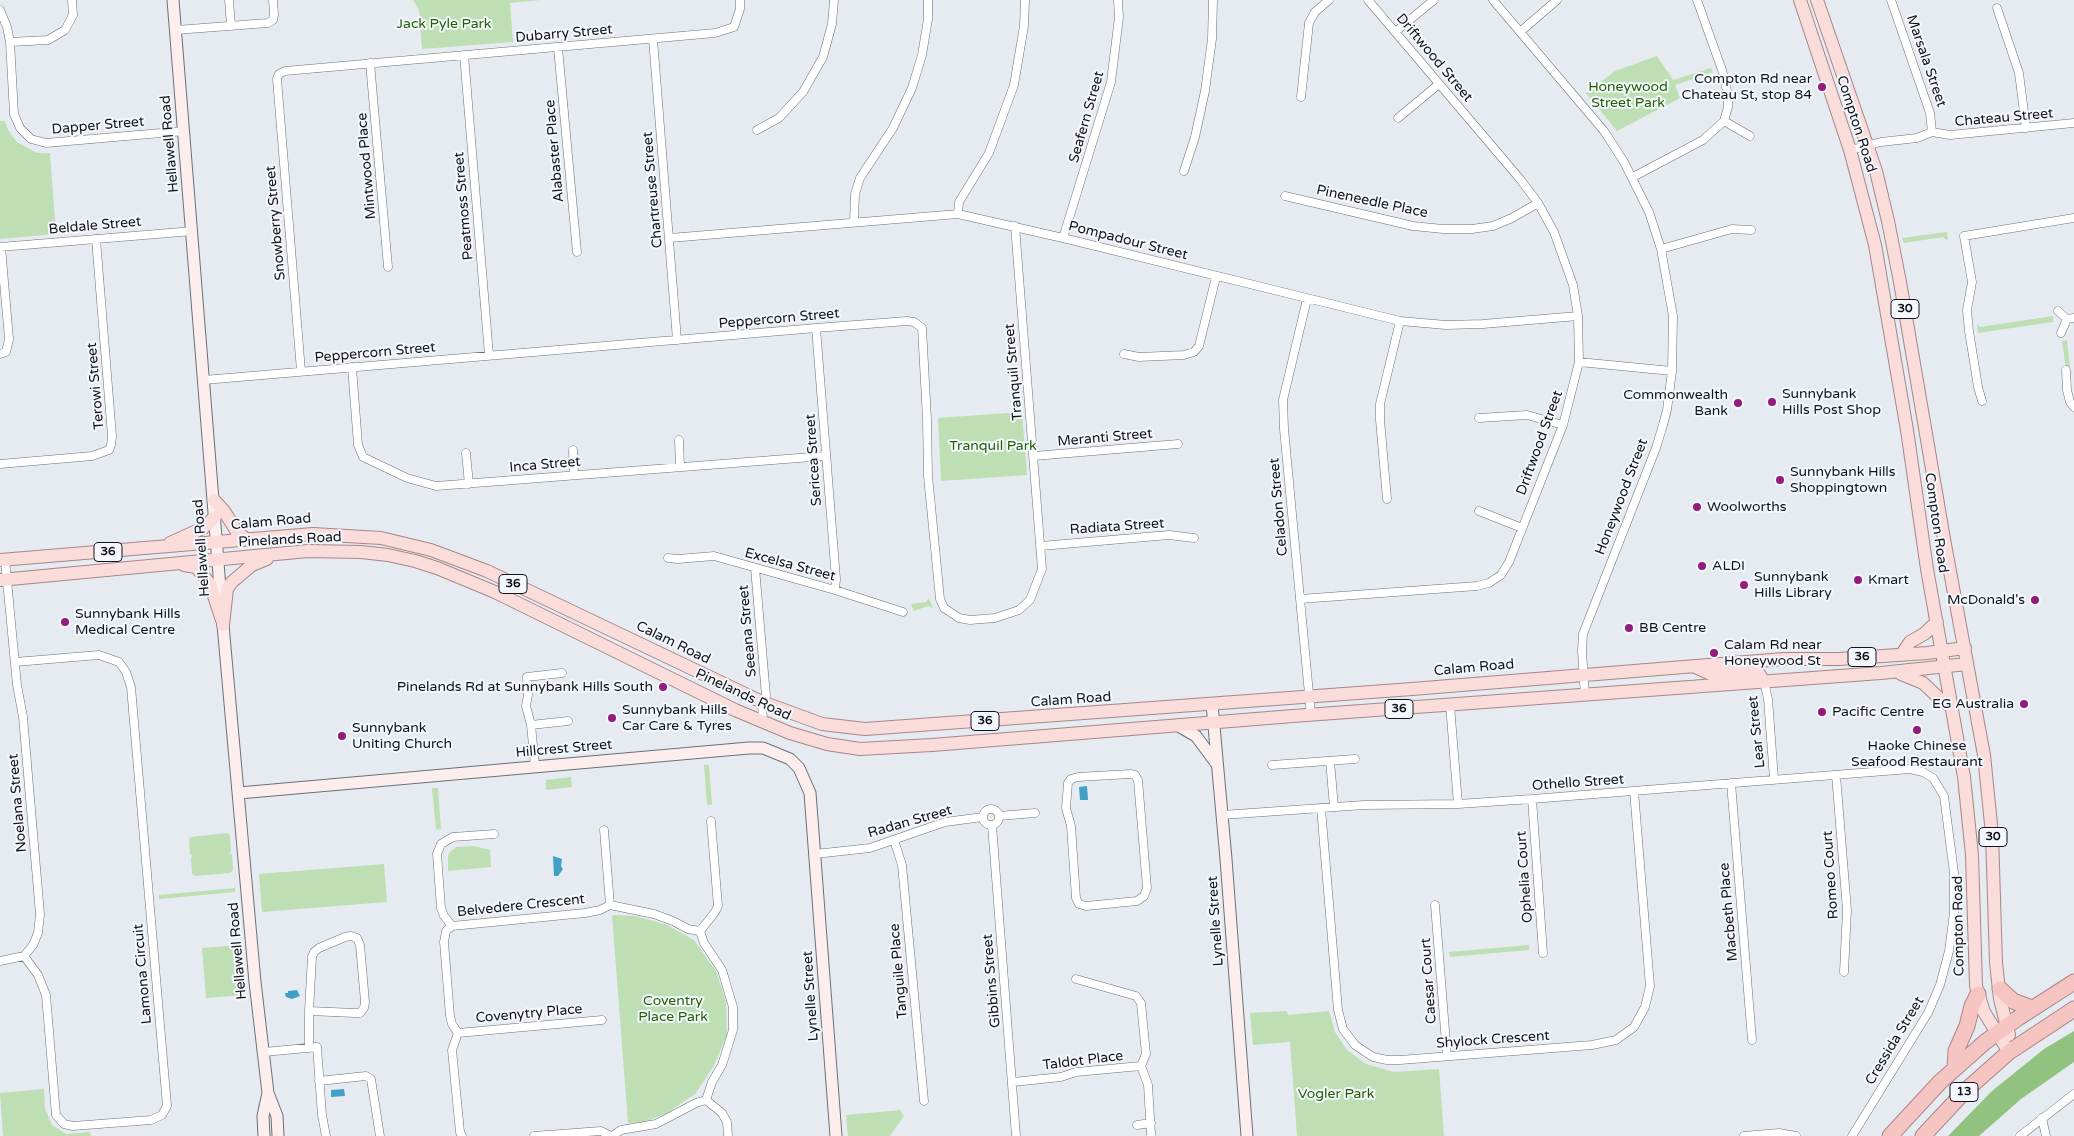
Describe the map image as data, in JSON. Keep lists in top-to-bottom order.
{
  "streets": {
    "highway": ["30", "13"],
    "main road": [
      "Compton Road",
      "Calam Road",
      "Pinelands Road",
      "36"
    ],
    "street": [
      "Dubarry Street",
      "Driftwood Street",
      "Marsala Street",
      "Seafern Street",
      "Chateau Street",
      "Dapper Street",
      "Hellawell Road",
      "Alabaster Place",
      "Mintwood Place",
      "Chartreuse Street",
      "Pineneedle Place",
      "Peatmoss Street",
      "Snowberry Street",
      "Beldale Street",
      "Pompadour Street",
      "Peppercorn Street",
      "Tranquil Street",
      "Terowi Street",
      "Meranti Street",
      "Sericea Street",
      "Inca Street",
      "Honeywood Street",
      "Celadon Street",
      "Radiata Street",
      "Excelsa Street",
      "Seeana Street",
      "Lear Street",
      "Hillcrest Street",
      "Othello Street",
      "Noelana Street",
      "Radan Street",
      "Romeo Court",
      "Ophelia Court",
      "Belvedere Crescent",
      "Macbeth Place",
      "Lynelle Street",
      "Tanguile Place",
      "Lamona Circuit",
      "Gibbins Street",
      "Caesar Court",
      "Covenytry Place",
      "Shylock Crescent",
      "Cressida Street",
      "Taldot Place"
    ]
  },
  "crossings": [
    ["Dubarry Street", "Alabaster Place"],
    ["Dubarry Street", "Mintwood Place"],
    ["Dubarry Street", "Chartreuse Street"],
    ["Dubarry Street", "Peatmoss Street"],
    ["Dubarry Street", "Snowberry Street"],
    ["Driftwood Street", "Pineneedle Place"],
    ["Driftwood Street", "Pompadour Street"],
    ["Driftwood Street", "Celadon Street"],
    ["Marsala Street", "Chateau Street"],
    ["Seafern Street", "Pompadour Street"],
    ["Chateau Street", "Compton Road"],
    ["Compton Road", "30"],
    ["Compton Road", "Calam Road"],
    ["Compton Road", "36"],
    ["Compton Road", "13"],
    ["Dapper Street", "Hellawell Road"],
    ["Hellawell Road", "Beldale Street"],
    ["Hellawell Road", "Peppercorn Street"],
    ["Hellawell Road", "Calam Road"],
    ["Hellawell Road", "Pinelands Road"],
    ["Hellawell Road", "36"],
    ["Hellawell Road", "Hillcrest Street"],
    ["Chartreuse Street", "Pompadour Street"],
    ["Chartreuse Street", "Peppercorn Street"],
    ["Peatmoss Street", "Peppercorn Street"],
    ["Snowberry Street", "Peppercorn Street"],
    ["Beldale Street", "Terowi Street"],
    ["Pompadour Street", "Tranquil Street"],
    ["Pompadour Street", "Celadon Street"],
    ["30", "13"],
    ["Peppercorn Street", "Tranquil Street"],
    ["Peppercorn Street", "Sericea Street"],
    ["Peppercorn Street", "Inca Street"],
    ["Peppercorn Street", "Radiata Street"],
    ["Tranquil Street", "Meranti Street"],
    ["Tranquil Street", "Radiata Street"],
    ["Sericea Street", "Inca Street"],
    ["Sericea Street", "Excelsa Street"],
    ["Honeywood Street", "Calam Road"],
    ["Honeywood Street", "36"],
    ["Celadon Street", "Calam Road"],
    ["Celadon Street", "36"],
    ["Calam Road", "36"],
    ["Calam Road", "Seeana Street"],
    ["Calam Road", "Lynelle Street"],
    ["Pinelands Road", "36"],
    ["Pinelands Road", "Seeana Street"],
    ["Pinelands Road", "Noelana Street"],
    ["36", "Lear Street"],
    ["36", "Noelana Street"],
    ["36", "Lynelle Street"],
    ["Excelsa Street", "Seeana Street"],
    ["Lear Street", "Othello Street"],
    ["Hillcrest Street", "Radan Street"],
    ["Hillcrest Street", "Lynelle Street"],
    ["Othello Street", "Romeo Court"],
    ["Othello Street", "Ophelia Court"],
    ["Othello Street", "Macbeth Place"],
    ["Othello Street", "Lynelle Street"],
    ["Othello Street", "Shylock Crescent"],
    ["Othello Street", "Cressida Street"],
    ["Noelana Street", "Lamona Circuit"],
    ["Radan Street", "Lynelle Street"],
    ["Radan Street", "Tanguile Place"],
    ["Radan Street", "Gibbins Street"],
    ["Belvedere Crescent", "Covenytry Place"],
    ["Gibbins Street", "Taldot Place"],
    ["Caesar Court", "Shylock Crescent"]
  ],
  "parks": [
    "Jack Pyle Park",
    "Honeywood Street Park",
    "Tranquil Park",
    "Coventry Place Park",
    "Vogler Park"
  ],
  "places": [
    "Compton Rd near Chateau St, stop 84",
    "Sunnybank Hills Post Shop",
    "Commonwealth Bank",
    "Sunnybank Hills Shoppingtown",
    "Woolworths",
    "ALDI",
    "Kmart",
    "Sunnybank Hills Library",
    "McDonald's",
    "Sunnybank Hills Medical Centre",
    "BB Centre",
    "Calam Rd near Honeywood St",
    "Pinelands Rd at Sunnybank Hills South",
    "EG Australia",
    "Pacific Centre",
    "Sunnybank Hills Car Care & Tyres",
    "Haoke Chinese Seafood Restaurant",
    "Sunnybank Uniting Church"
  ]
}
